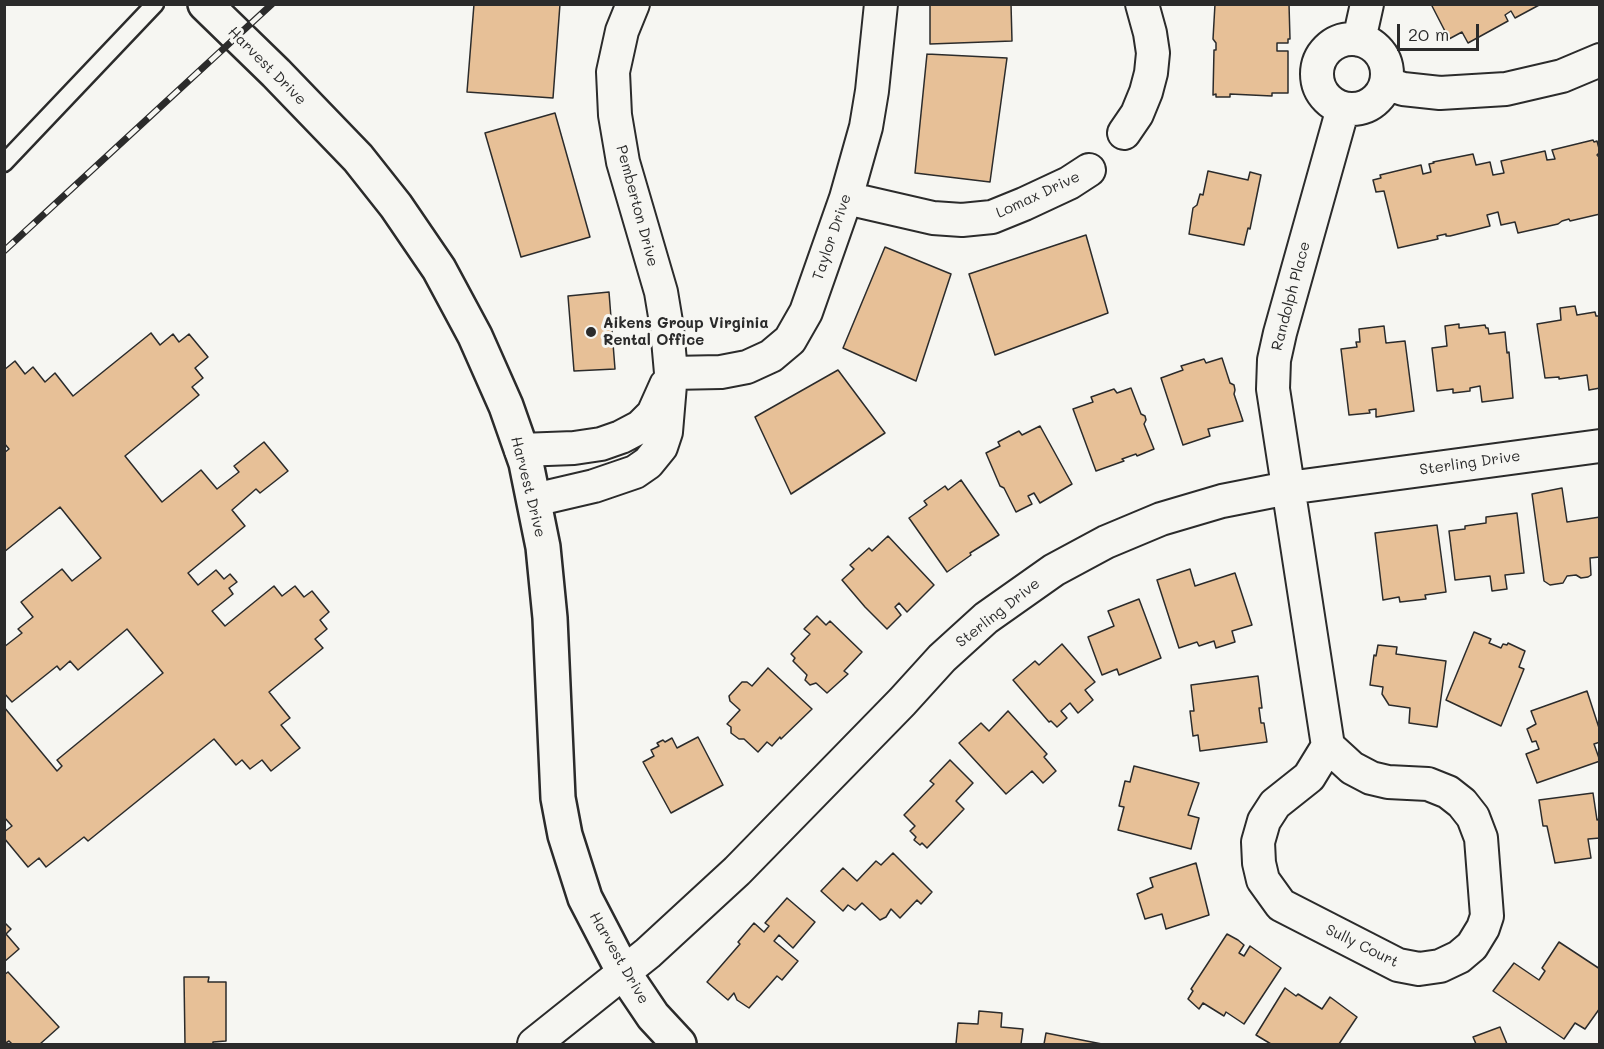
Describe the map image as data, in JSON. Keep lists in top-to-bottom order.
{
  "streets": {
    "street": [
      "Harvest Drive",
      "Lomax Drive",
      "Pemberton Drive",
      "Taylor Drive",
      "Randolph Place",
      "Sterling Drive",
      "Sully Court"
    ]
  },
  "crossings": [
    ["Harvest Drive", "Pemberton Drive"],
    ["Harvest Drive", "Sterling Drive"],
    ["Lomax Drive", "Taylor Drive"],
    ["Pemberton Drive", "Taylor Drive"],
    ["Randolph Place", "Sterling Drive"]
  ],
  "places": ["Aikens Group Virginia Rental Office"],
  "scale_bar": "20 m"
}
